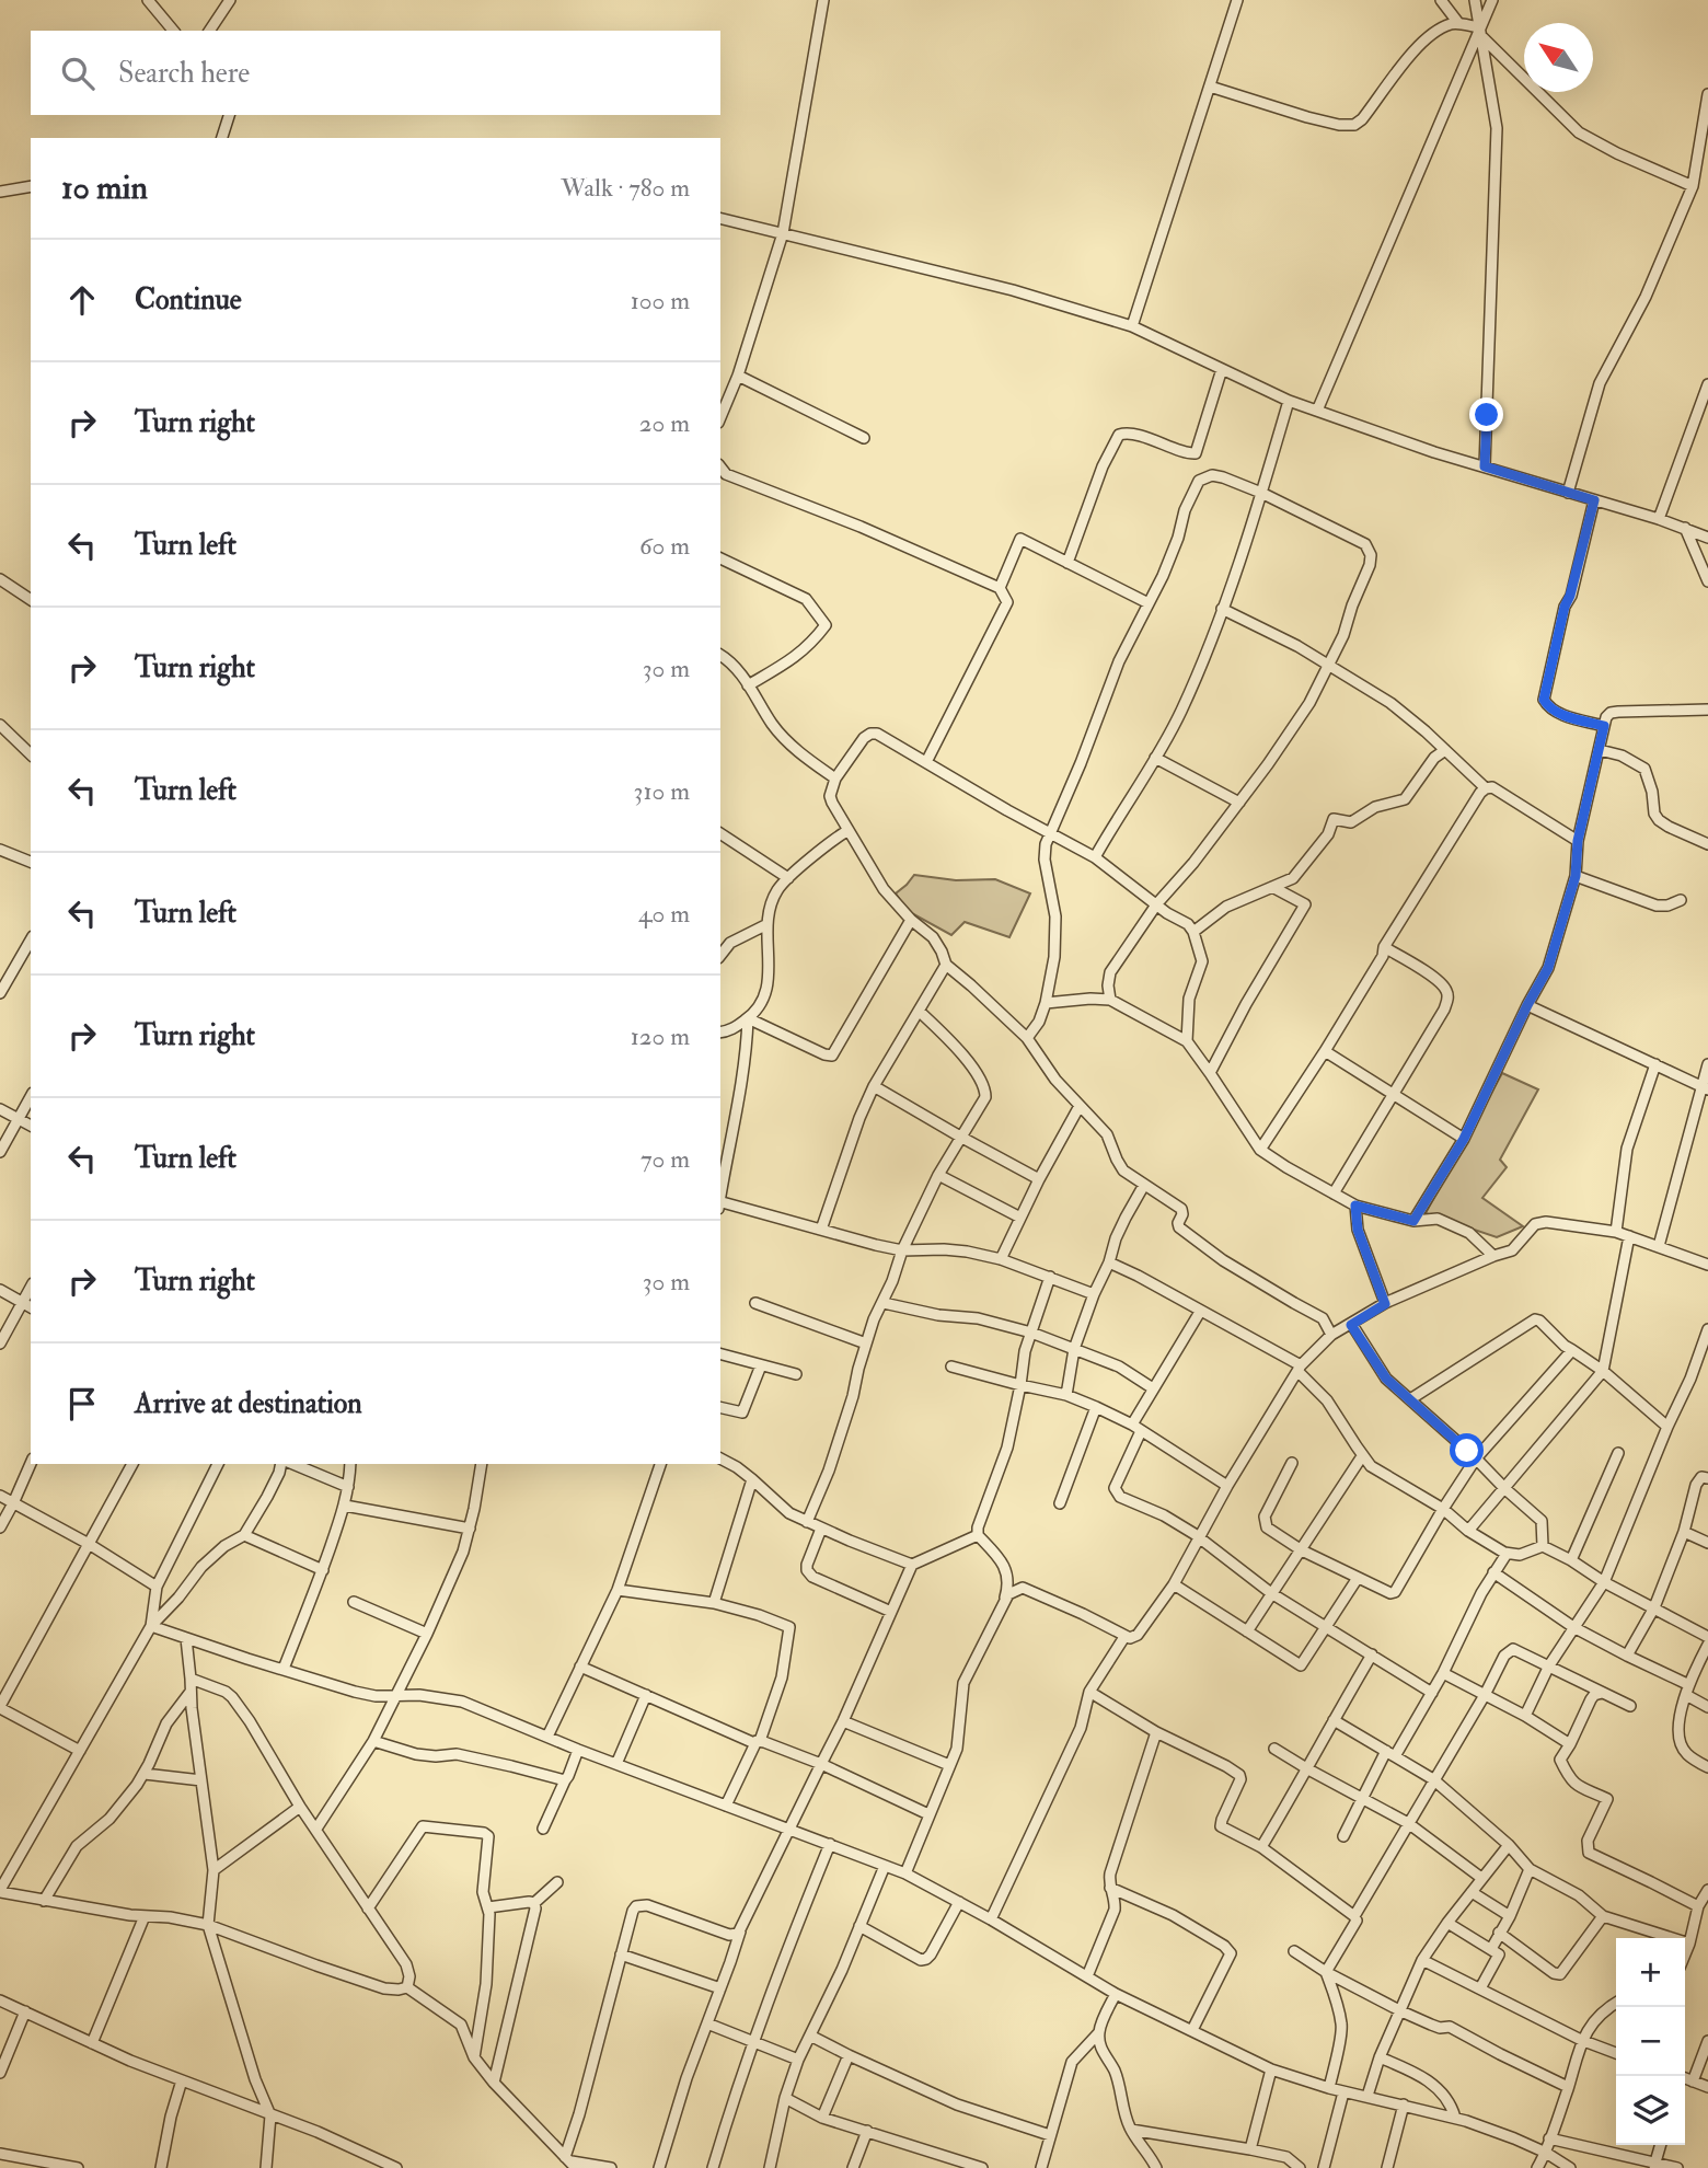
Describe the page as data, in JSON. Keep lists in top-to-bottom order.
{
  "north": "top left",
  "page": {
    "search": "Search here",
    "heading": ["10 min", "Walk · 780 m"],
    "list": [
      ["Continue", "100 m"],
      ["Turn right", "20 m"],
      ["Turn left", "60 m"],
      ["Turn right", "30 m"],
      ["Turn left", "310 m"],
      ["Turn left", "40 m"],
      ["Turn right", "120 m"],
      ["Turn left", "70 m"],
      ["Turn right", "30 m"],
      "Arrive at destination"
    ],
    "map_buttons": ["+", "−"]
  }
}
